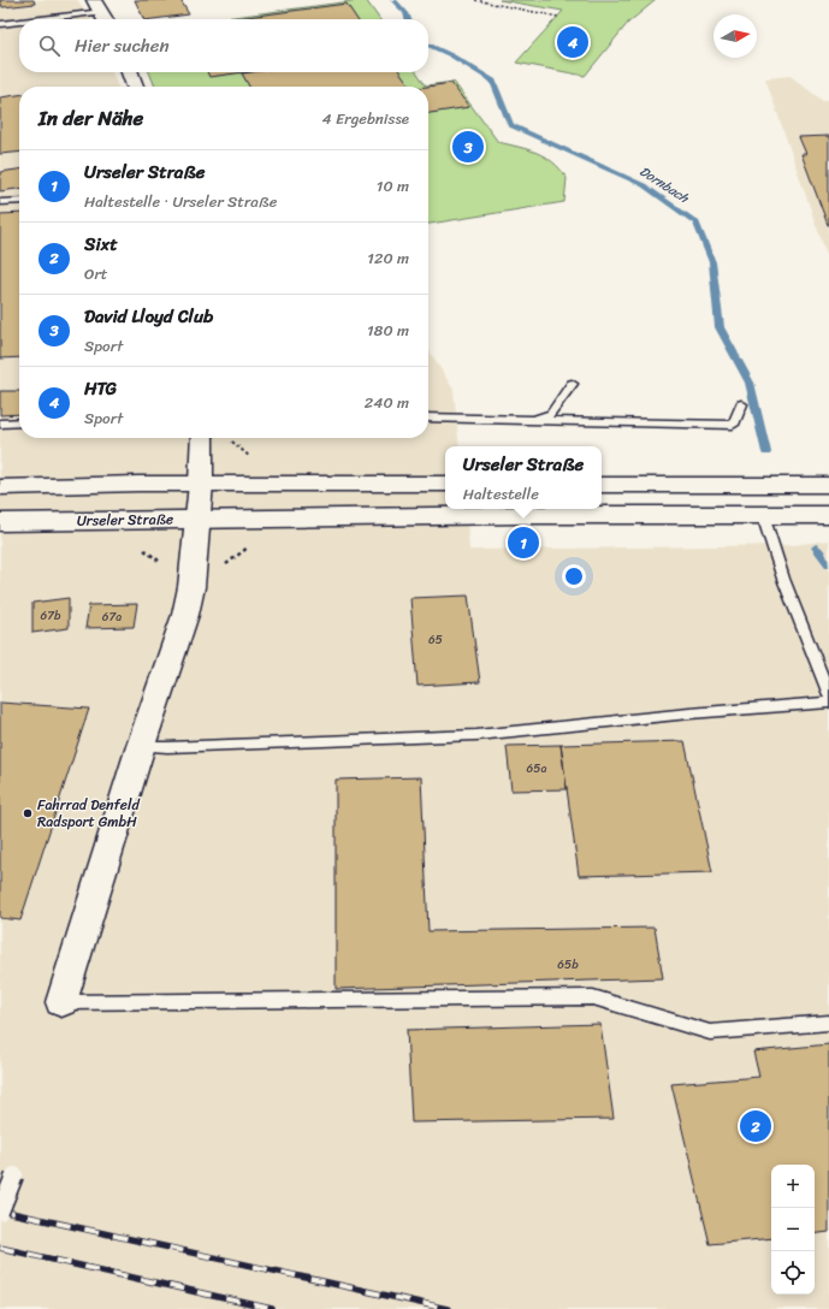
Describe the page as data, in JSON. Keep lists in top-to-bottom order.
{
  "streets": {
    "street": ["Urseler Straße"]
  },
  "water": ["Dornbach"],
  "places": ["Fahrrad Denfeld Radsport GmbH"],
  "house_numbers": [
    "67b",
    "67a",
    "65",
    "65a",
    "65b"
  ],
  "north": "right",
  "page": {
    "search": "Hier suchen",
    "pins": [
      "4",
      "3",
      "1",
      "2"
    ],
    "heading": ["In der Nähe", "4 Ergebnisse"],
    "list": [
      {
        "mark": "1",
        "name": "Urseler Straße",
        "note": "Haltestelle · Urseler Straße",
        "value": "10 m"
      },
      {
        "mark": "2",
        "name": "Sixt",
        "note": "Ort",
        "value": "120 m"
      },
      {
        "mark": "3",
        "name": "David Lloyd Club",
        "note": "Sport",
        "value": "180 m"
      },
      {
        "mark": "4",
        "name": "HTG",
        "note": "Sport",
        "value": "240 m"
      }
    ],
    "popup": ["Urseler Straße", "Haltestelle"],
    "map_buttons": ["+", "−"]
  }
}
